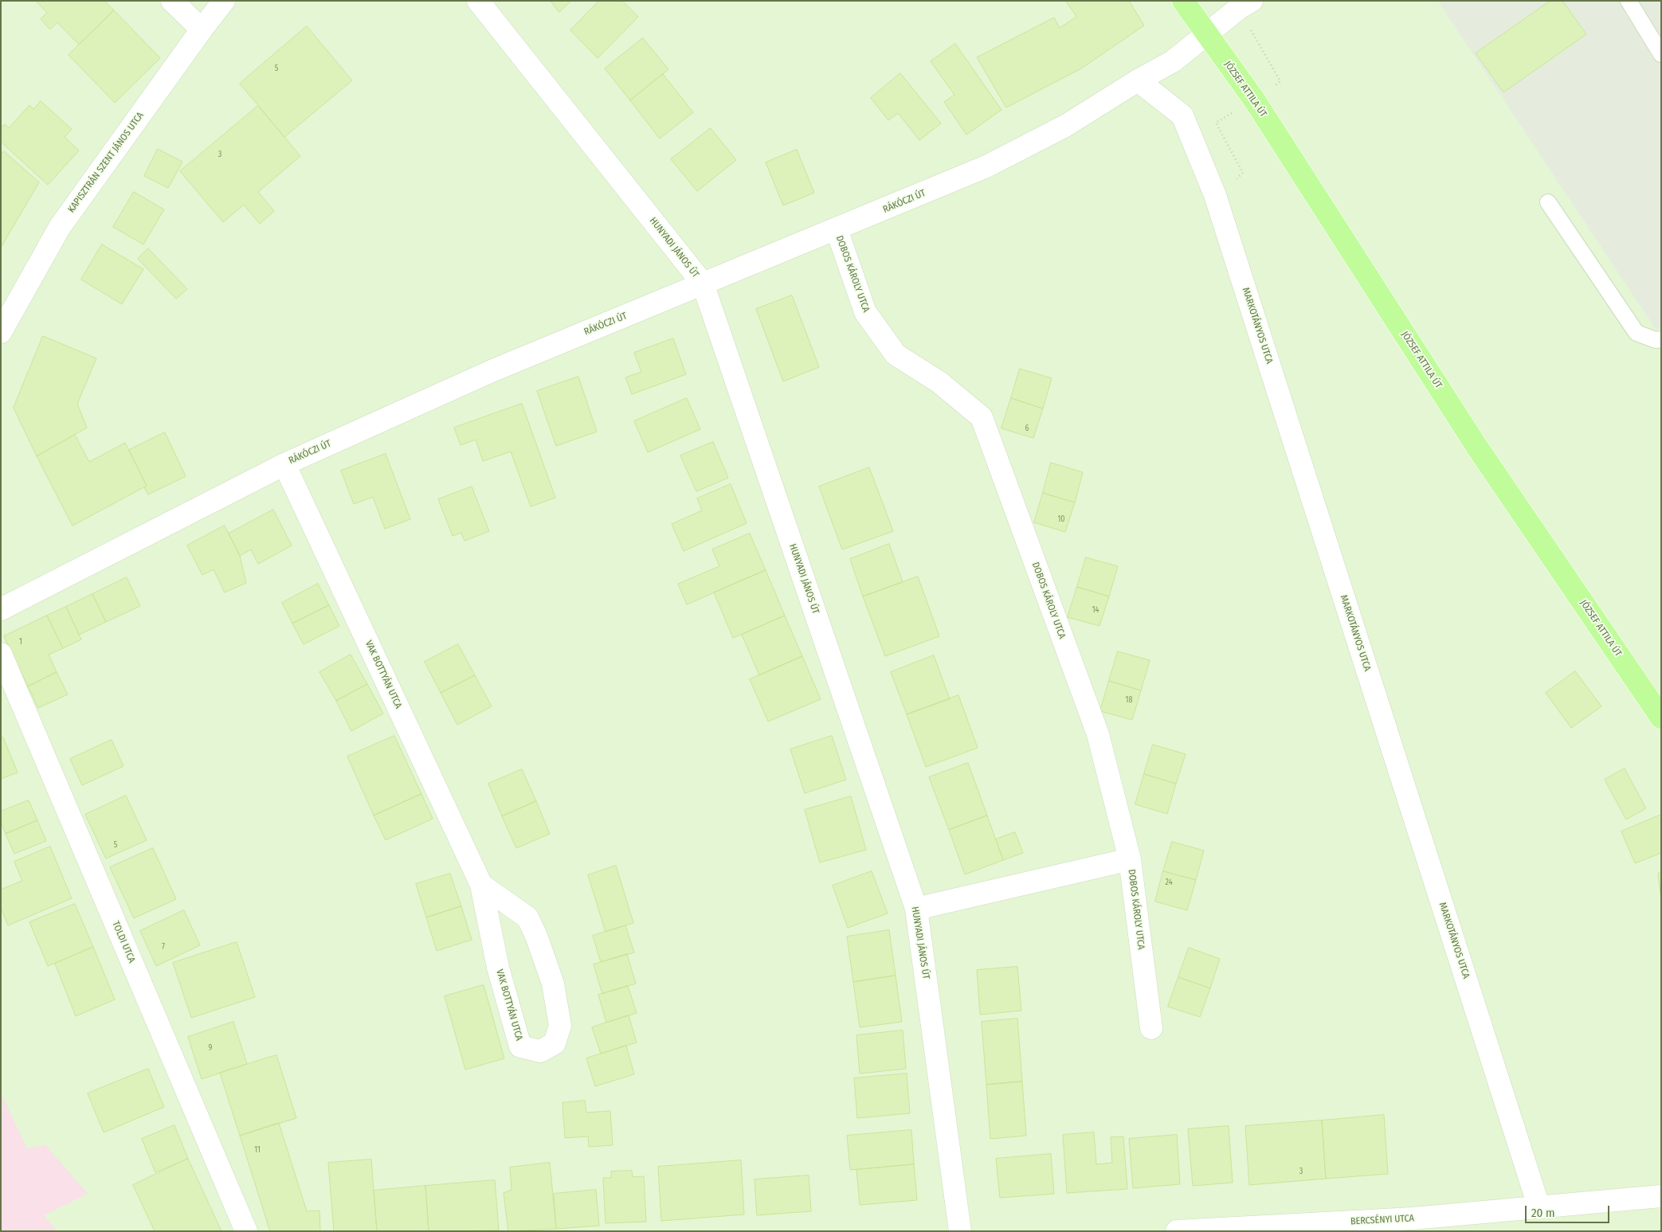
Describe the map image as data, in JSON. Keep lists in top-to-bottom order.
{
  "streets": {
    "main road": ["JÓZSEF ATTILA ÚT"],
    "street": [
      "KAPISZTRÁN SZENT JÁNOS UTCA",
      "RÁKÓCZI ÚT",
      "HUNYADI JÁNOS ÚT",
      "DOBOS KÁROLY UTCA",
      "MARKOTÁNYOS UTCA",
      "VAK BOTTYÁN UTCA",
      "TOLDI UTCA",
      "BERCSÉNYI UTCA"
    ]
  },
  "crossings": [
    ["JÓZSEF ATTILA ÚT", "RÁKÓCZI ÚT"],
    ["RÁKÓCZI ÚT", "HUNYADI JÁNOS ÚT"],
    ["RÁKÓCZI ÚT", "DOBOS KÁROLY UTCA"],
    ["RÁKÓCZI ÚT", "MARKOTÁNYOS UTCA"],
    ["RÁKÓCZI ÚT", "VAK BOTTYÁN UTCA"],
    ["MARKOTÁNYOS UTCA", "BERCSÉNYI UTCA"]
  ],
  "house_numbers": [
    "5",
    "3",
    "6",
    "10",
    "14",
    "1",
    "18",
    "5",
    "24",
    "7",
    "9",
    "11",
    "3"
  ],
  "scale_bar": "20 m"
}
